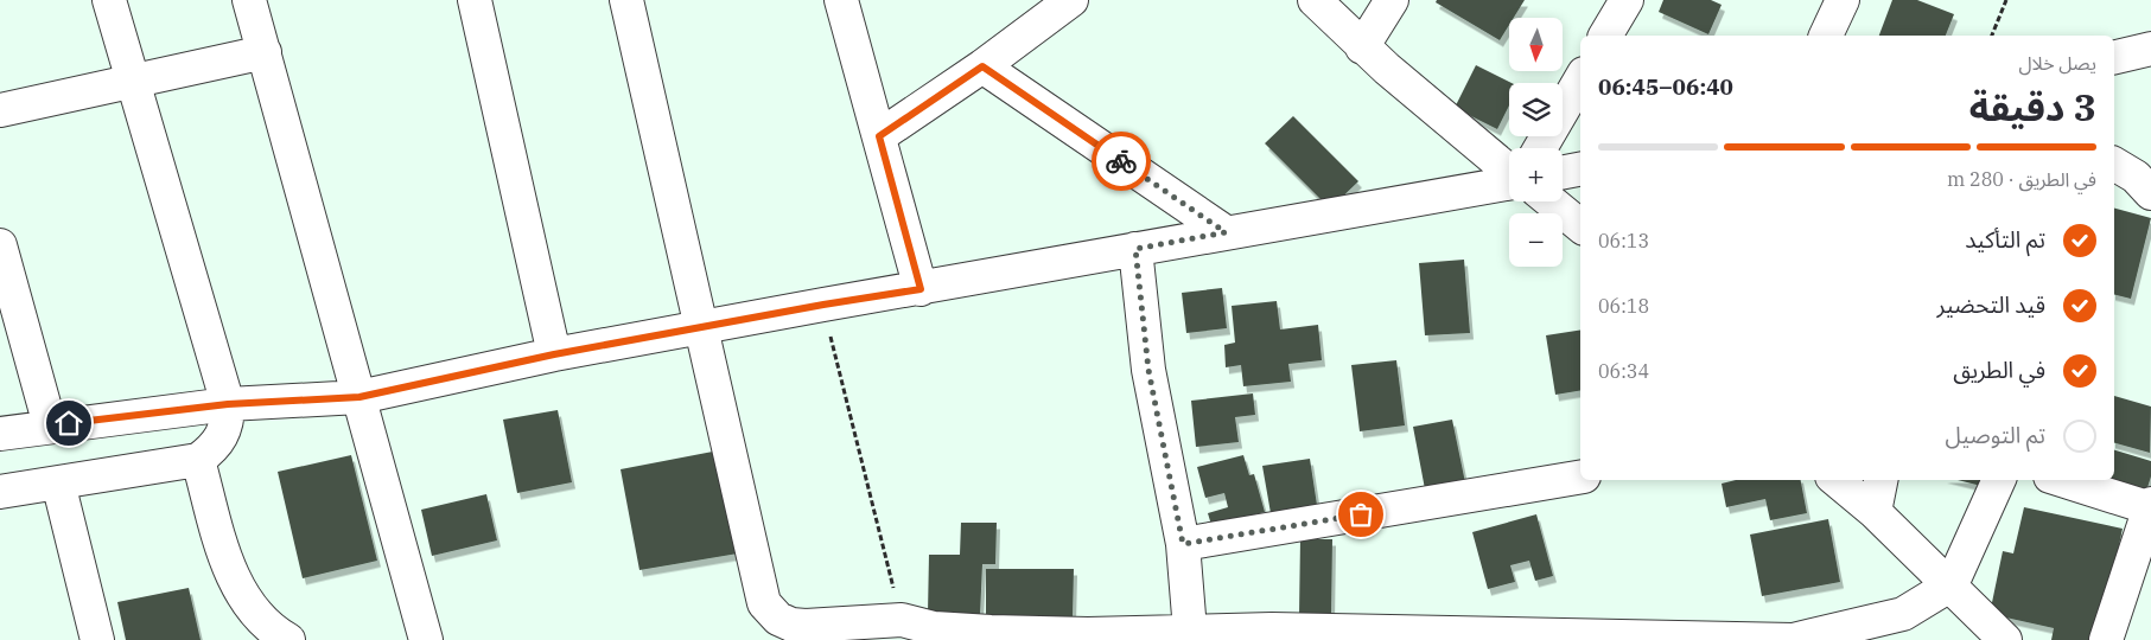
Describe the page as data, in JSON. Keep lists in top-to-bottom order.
{
  "north": "bottom",
  "page": {
    "map_buttons": ["+", "−"],
    "heading": ["3 دقيقة", "يصل خلال", "06:40–06:45"],
    "bar": "في الطريق · 280 m",
    "list": [
      ["تم التأكيد", "06:13"],
      ["قيد التحضير", "06:18"],
      ["في الطريق", "06:34"],
      "تم التوصيل"
    ]
  }
}
